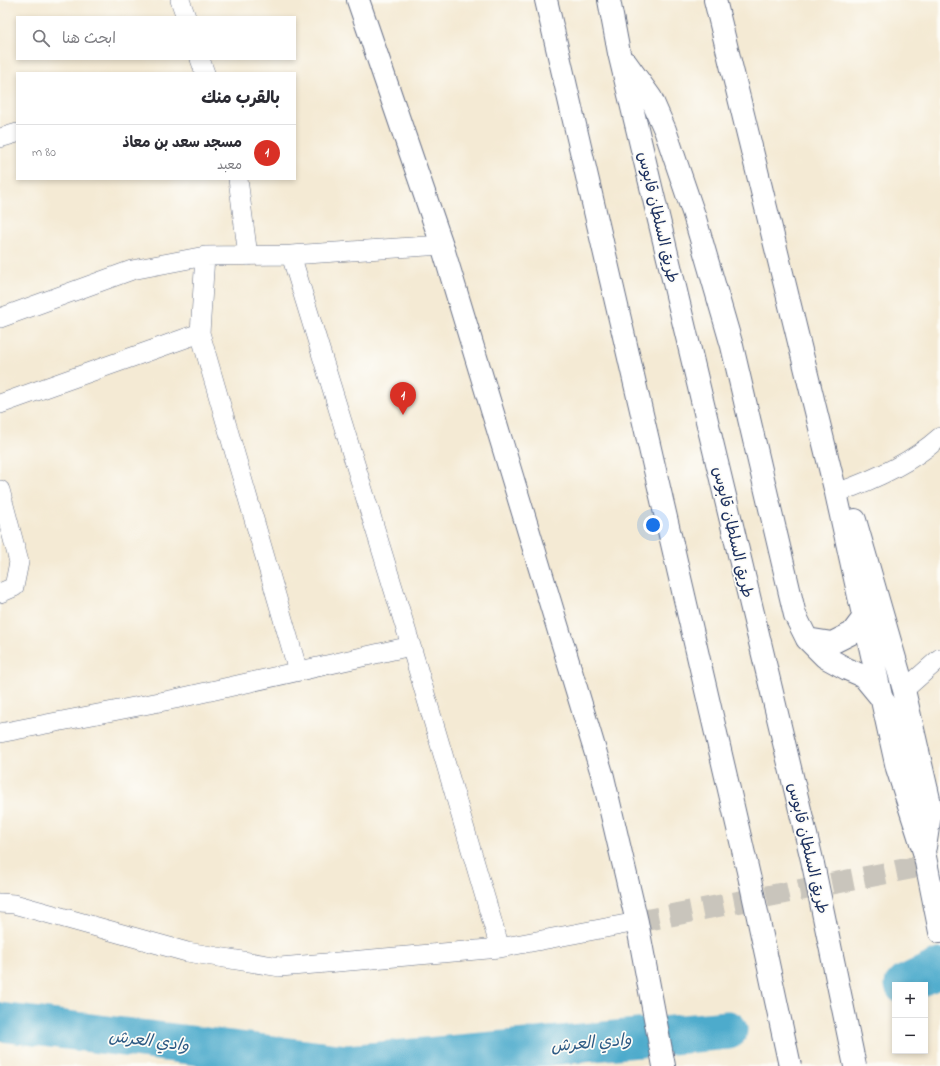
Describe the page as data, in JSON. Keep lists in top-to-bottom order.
{
  "streets": {
    "main road": ["طريق السلطان قابوس"]
  },
  "water": ["وادي العرش"],
  "page": {
    "search": "ابحث هنا",
    "heading": "بالقرب منك",
    "list": [
      {
        "mark": "1",
        "name": "مسجد سعد بن معاذ",
        "note": "معبد",
        "value": "80 m"
      }
    ],
    "pins": "1",
    "map_buttons": ["+", "−"]
  }
}
